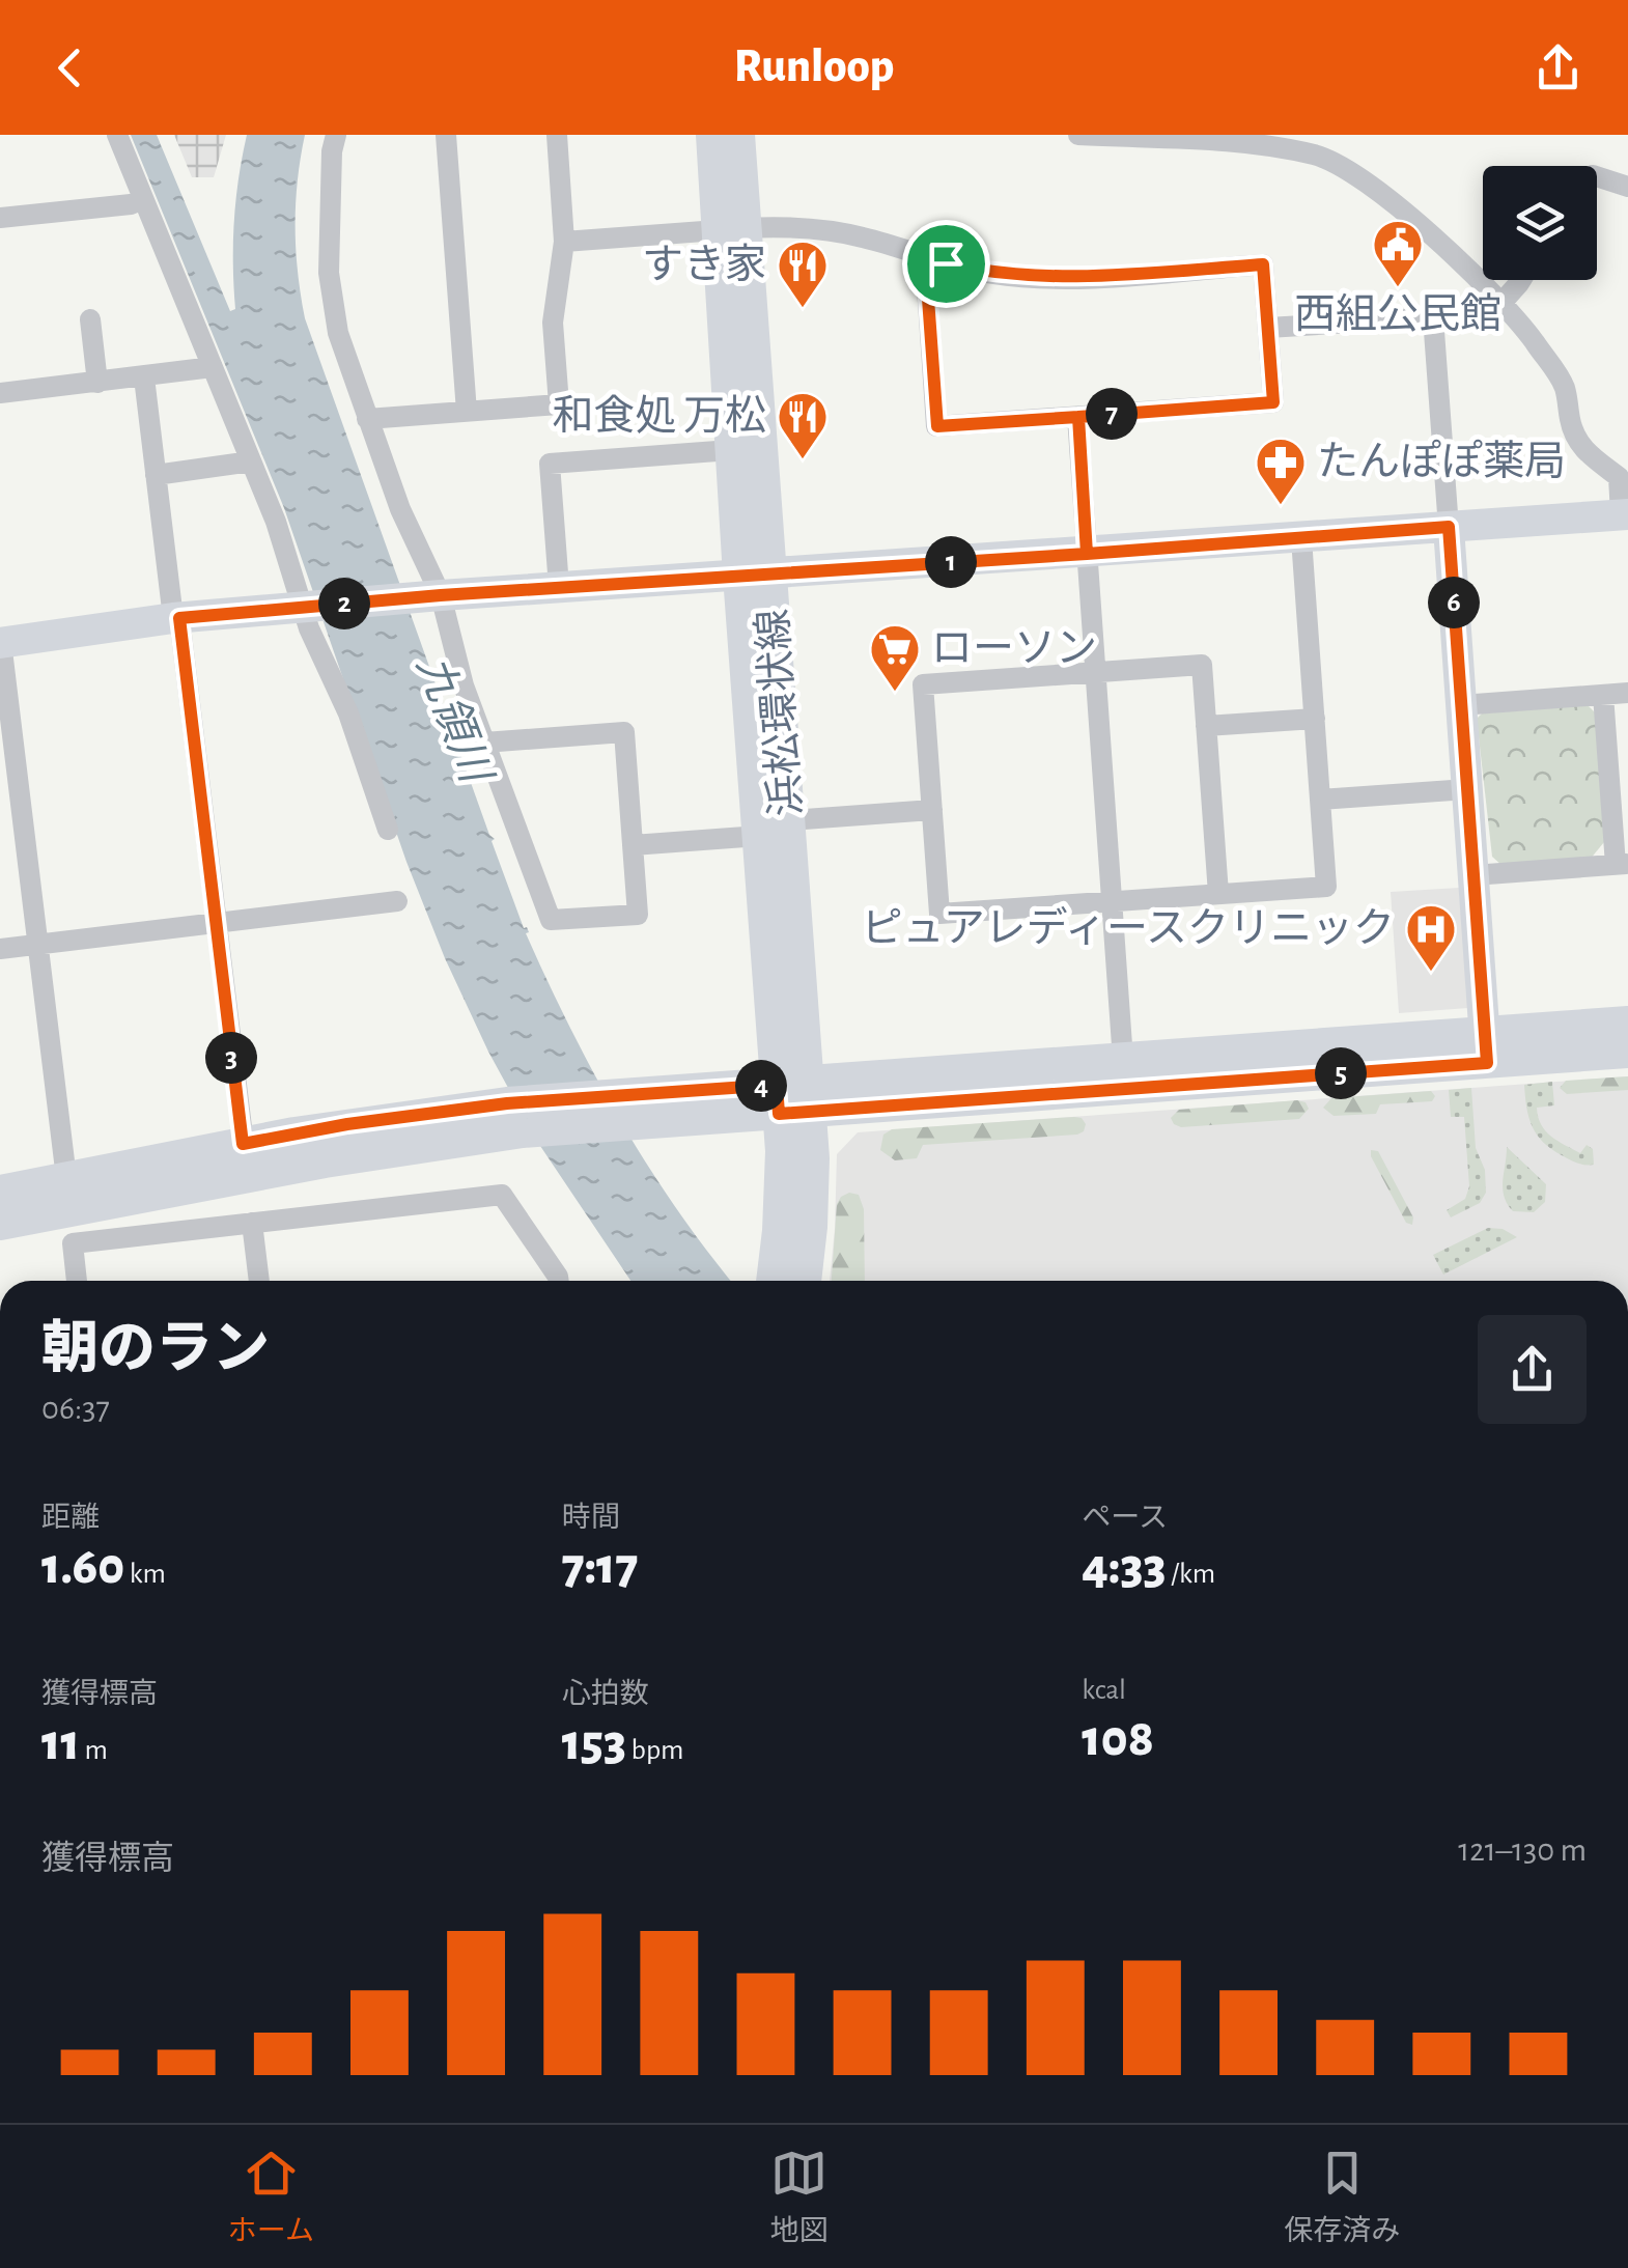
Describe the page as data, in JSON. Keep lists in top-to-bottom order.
{
  "streets": {
    "main road": ["浜松環状線"]
  },
  "water": ["九領川"],
  "places": {
    "public building": ["西組公民館"],
    "restaurant": ["すき家", "和食処 万松"],
    "pharmacy": ["たんぽぽ薬局"],
    "supermarket": ["ローソン"],
    "hospital": ["ピュアレディースクリニック"]
  },
  "page": {
    "header": "Runloop",
    "pins": [
      "7",
      "1",
      "6",
      "2",
      "3",
      "5",
      "4"
    ],
    "heading": ["朝のラン", "06:37"],
    "stats": [
      ["距離", "1.60 km"],
      ["時間", "7:17"],
      ["ペース", "4:33 /km"],
      ["獲得標高", "11 m"],
      ["心拍数", "153 bpm"],
      ["kcal", "108"]
    ],
    "chart": ["獲得標高", "121–130 m"],
    "tabs": ["ホーム", "地図", "保存済み"]
  }
}
